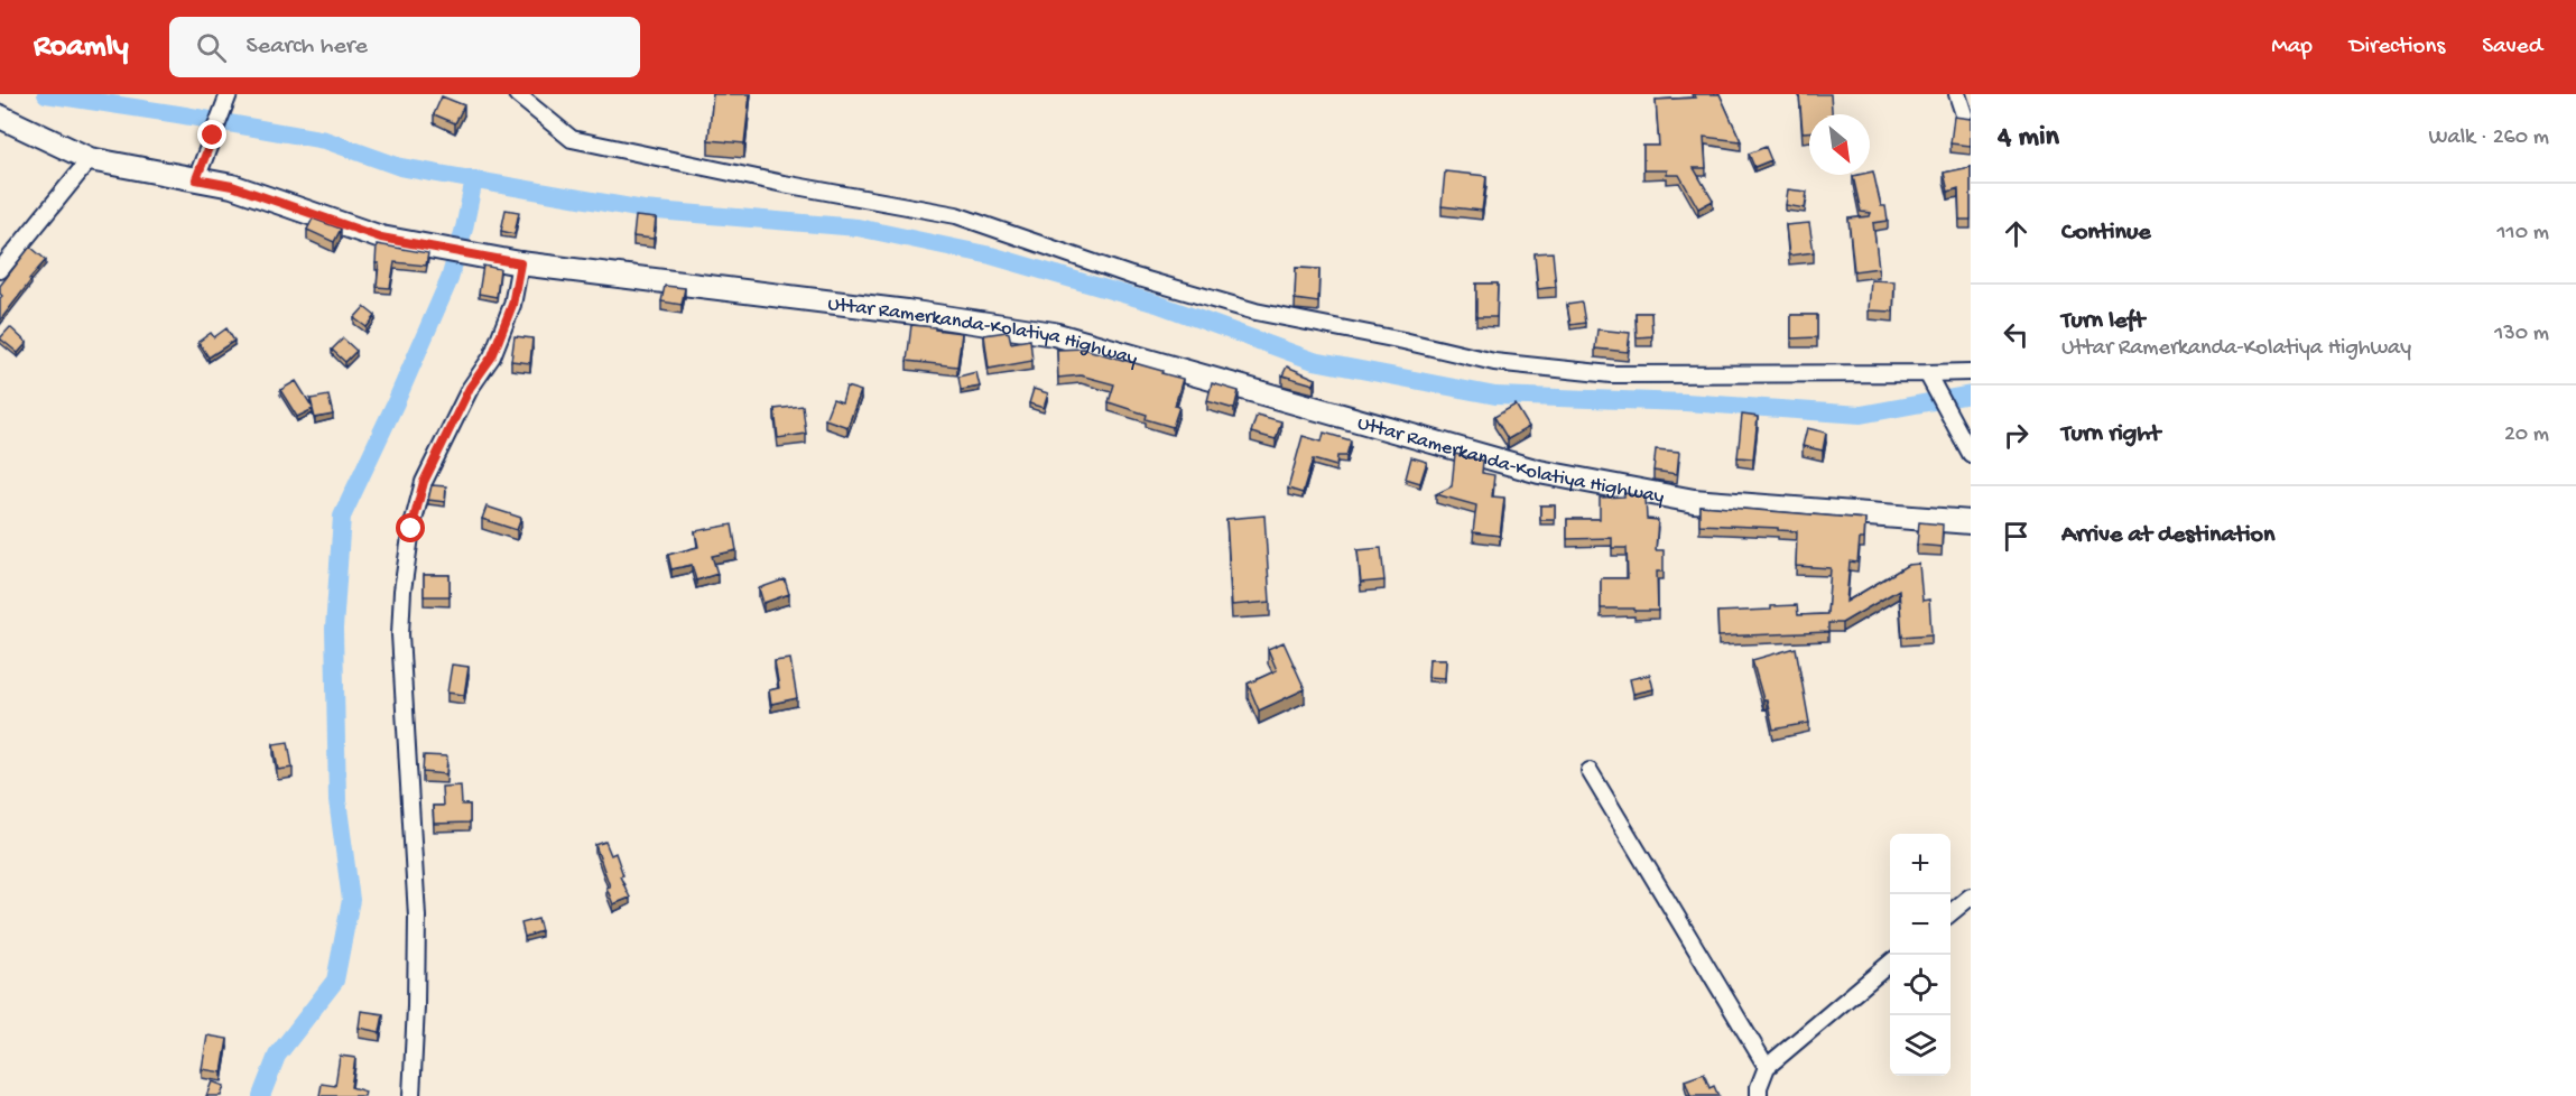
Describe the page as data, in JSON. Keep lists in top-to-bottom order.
{
  "streets": {
    "street": ["Uttar Ramerkanda-Kolatiya Highway"]
  },
  "north": "bottom right",
  "page": {
    "header": "Roamly",
    "search": "Search here",
    "nav": ["Map", "Directions", "Saved"],
    "heading": ["4 min", "Walk · 260 m"],
    "list": [
      ["Continue", "110 m"],
      ["Turn left", "Uttar Ramerkanda-Kolatiya Highway", "130 m"],
      ["Turn right", "20 m"],
      "Arrive at destination"
    ],
    "map_buttons": ["+", "−"]
  }
}
